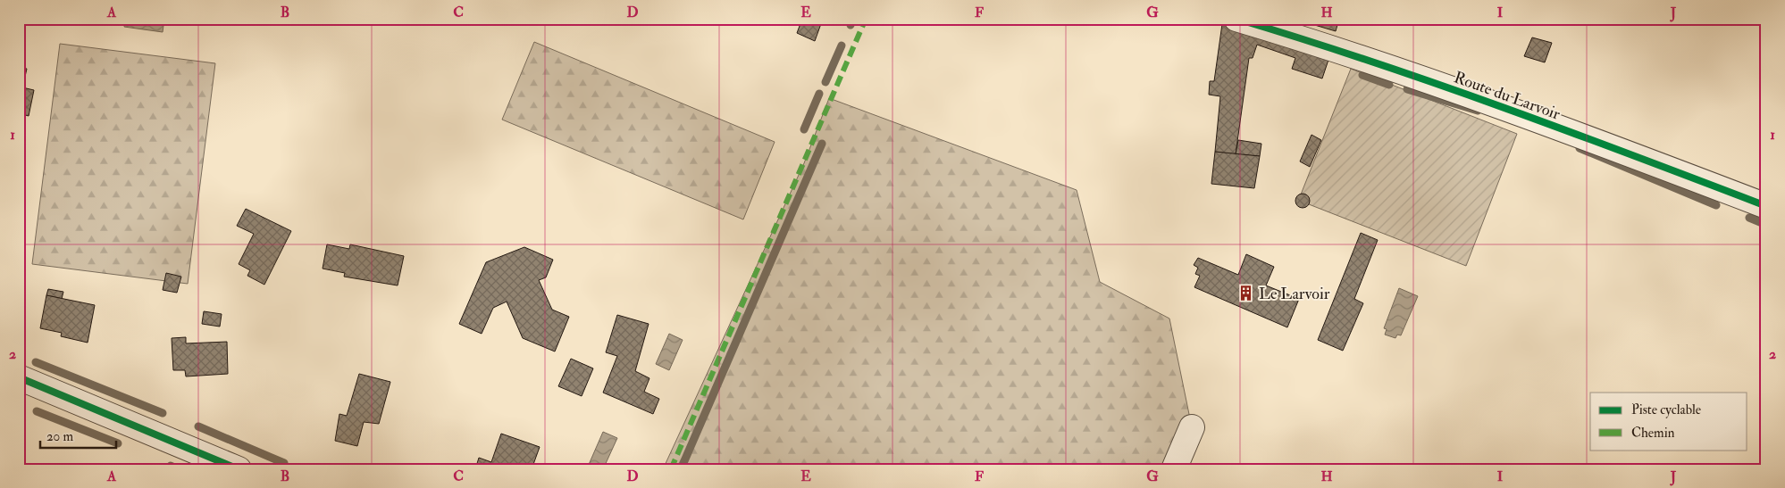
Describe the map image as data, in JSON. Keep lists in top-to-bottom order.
{
  "streets": {
    "street": ["Route du Larvoir"]
  },
  "places": {
    "building": ["Le Larvoir"]
  },
  "legend": ["Piste cyclable", "Chemin"],
  "scale_bar": "20 m",
  "grid": {
    "columns": [
      "A",
      "B",
      "C",
      "D",
      "E",
      "F",
      "G",
      "H",
      "I",
      "J"
    ],
    "rows": ["1", "2"]
  }
}
